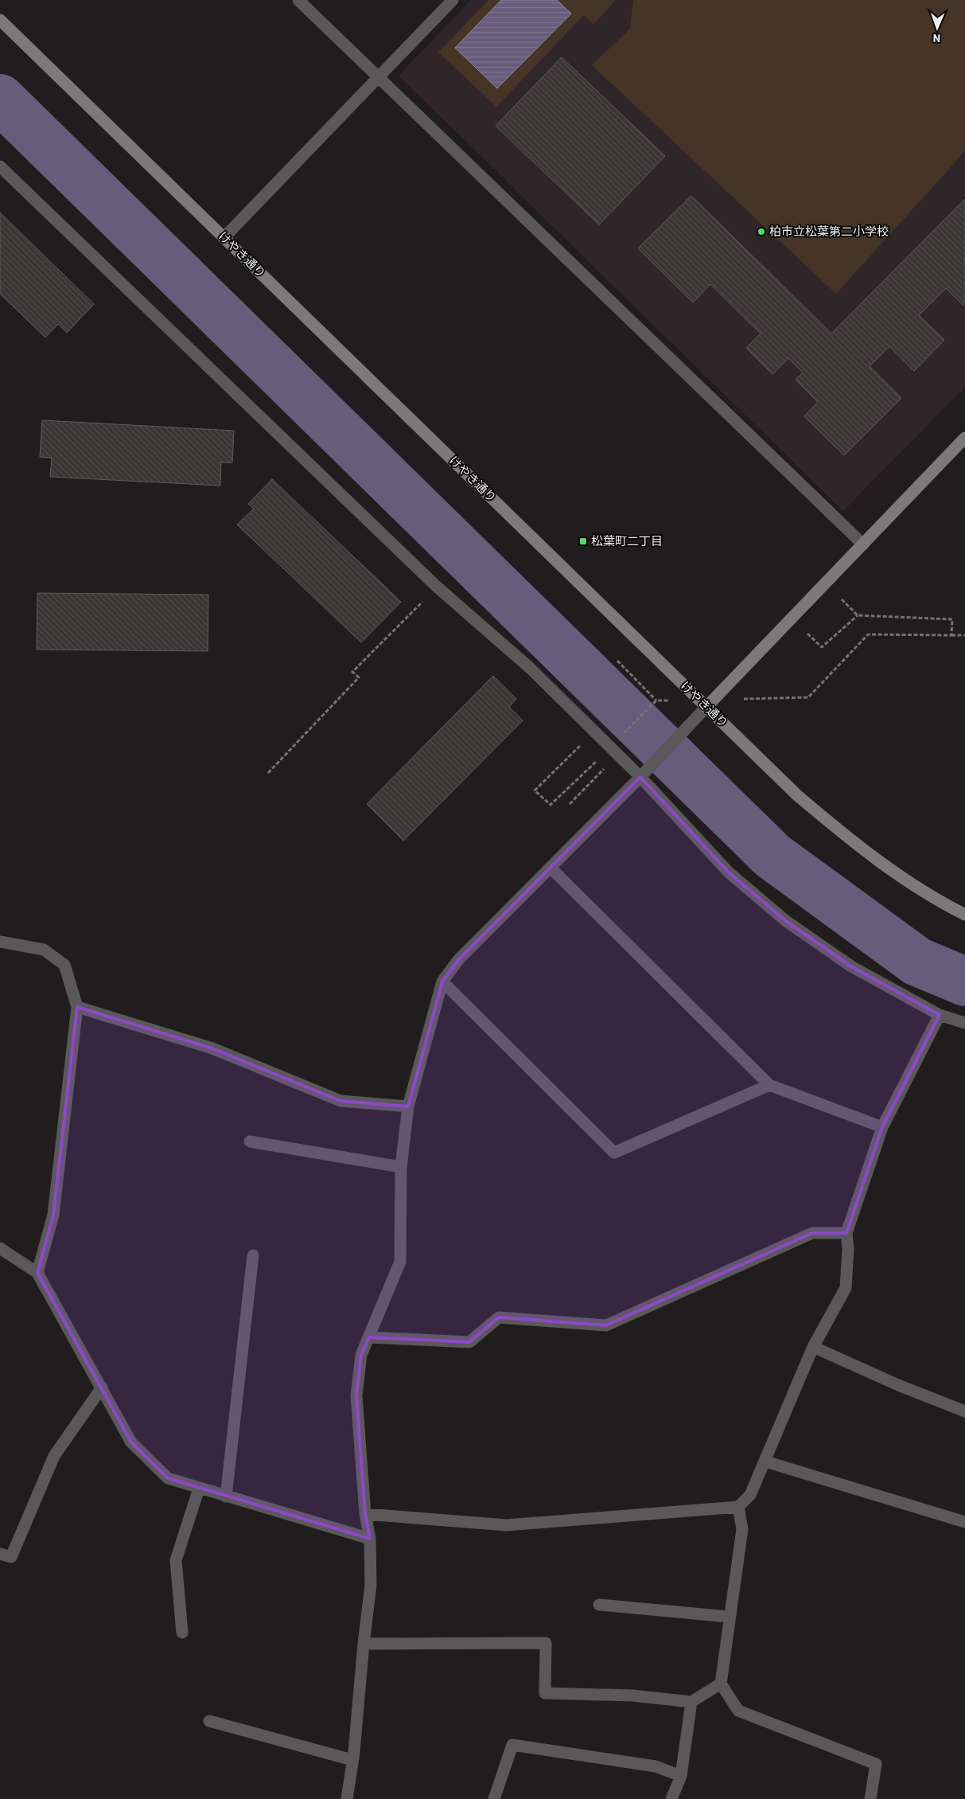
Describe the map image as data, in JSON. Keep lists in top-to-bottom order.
{
  "streets": {
    "street": ["けやき通り"]
  },
  "places": {
    "other": ["柏市立松葉第二小学校"],
    "transit": ["松葉町二丁目"]
  },
  "north": "bottom"
}
